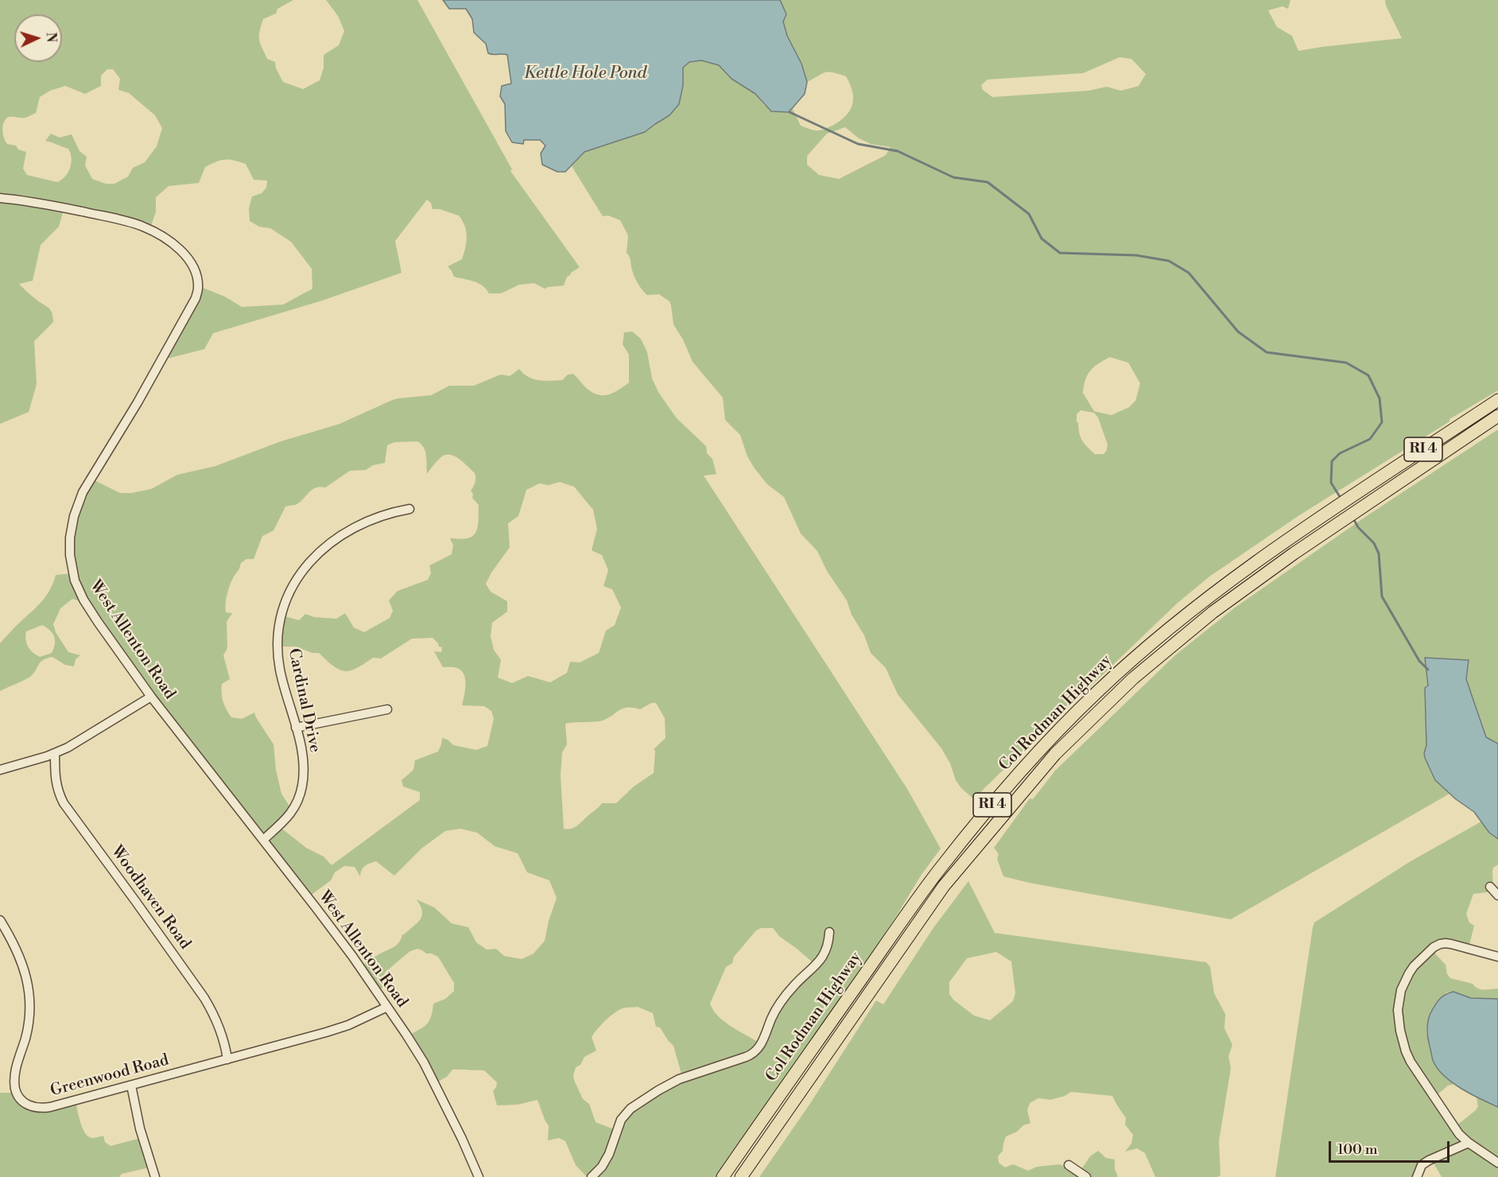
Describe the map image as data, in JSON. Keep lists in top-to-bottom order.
{
  "streets": {
    "highway": ["RI 4", "Col Rodman Highway"],
    "street": [
      "West Allenton Road",
      "Cardinal Drive",
      "Woodhaven Road",
      "Greenwood Road"
    ]
  },
  "crossings": [
    ["West Allenton Road", "Cardinal Drive"],
    ["West Allenton Road", "Greenwood Road"],
    ["Woodhaven Road", "Greenwood Road"]
  ],
  "water": ["Kettle Hole Pond"],
  "scale_bar": "100 m",
  "north": "right"
}
